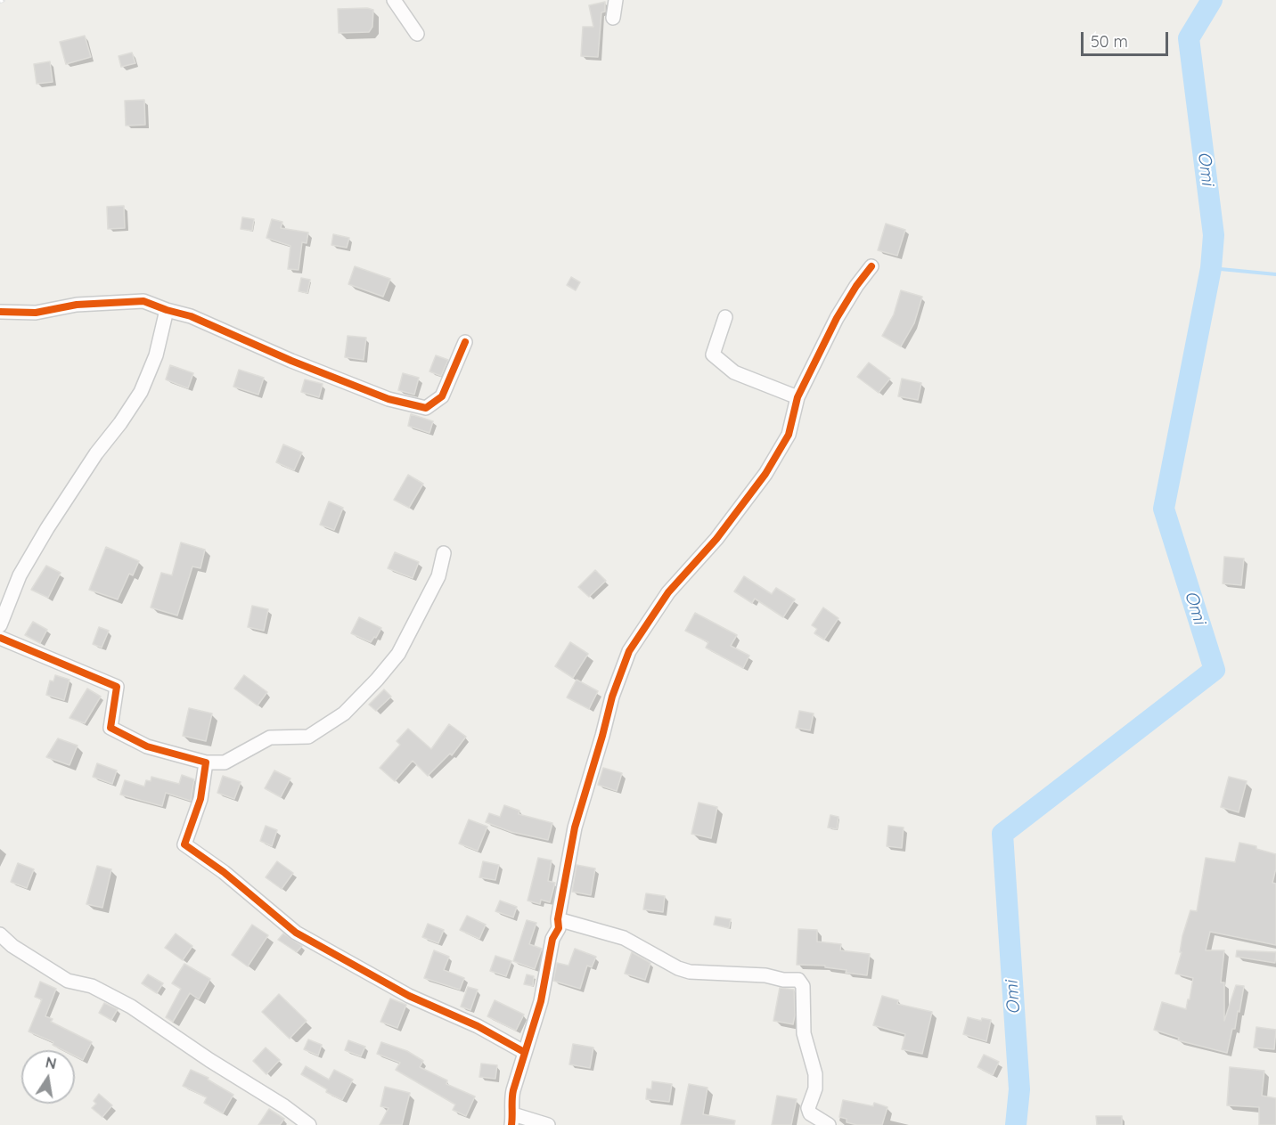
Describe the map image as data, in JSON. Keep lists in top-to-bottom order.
{
  "water": ["Omi"],
  "scale_bar": "50 m",
  "north": "top"
}
